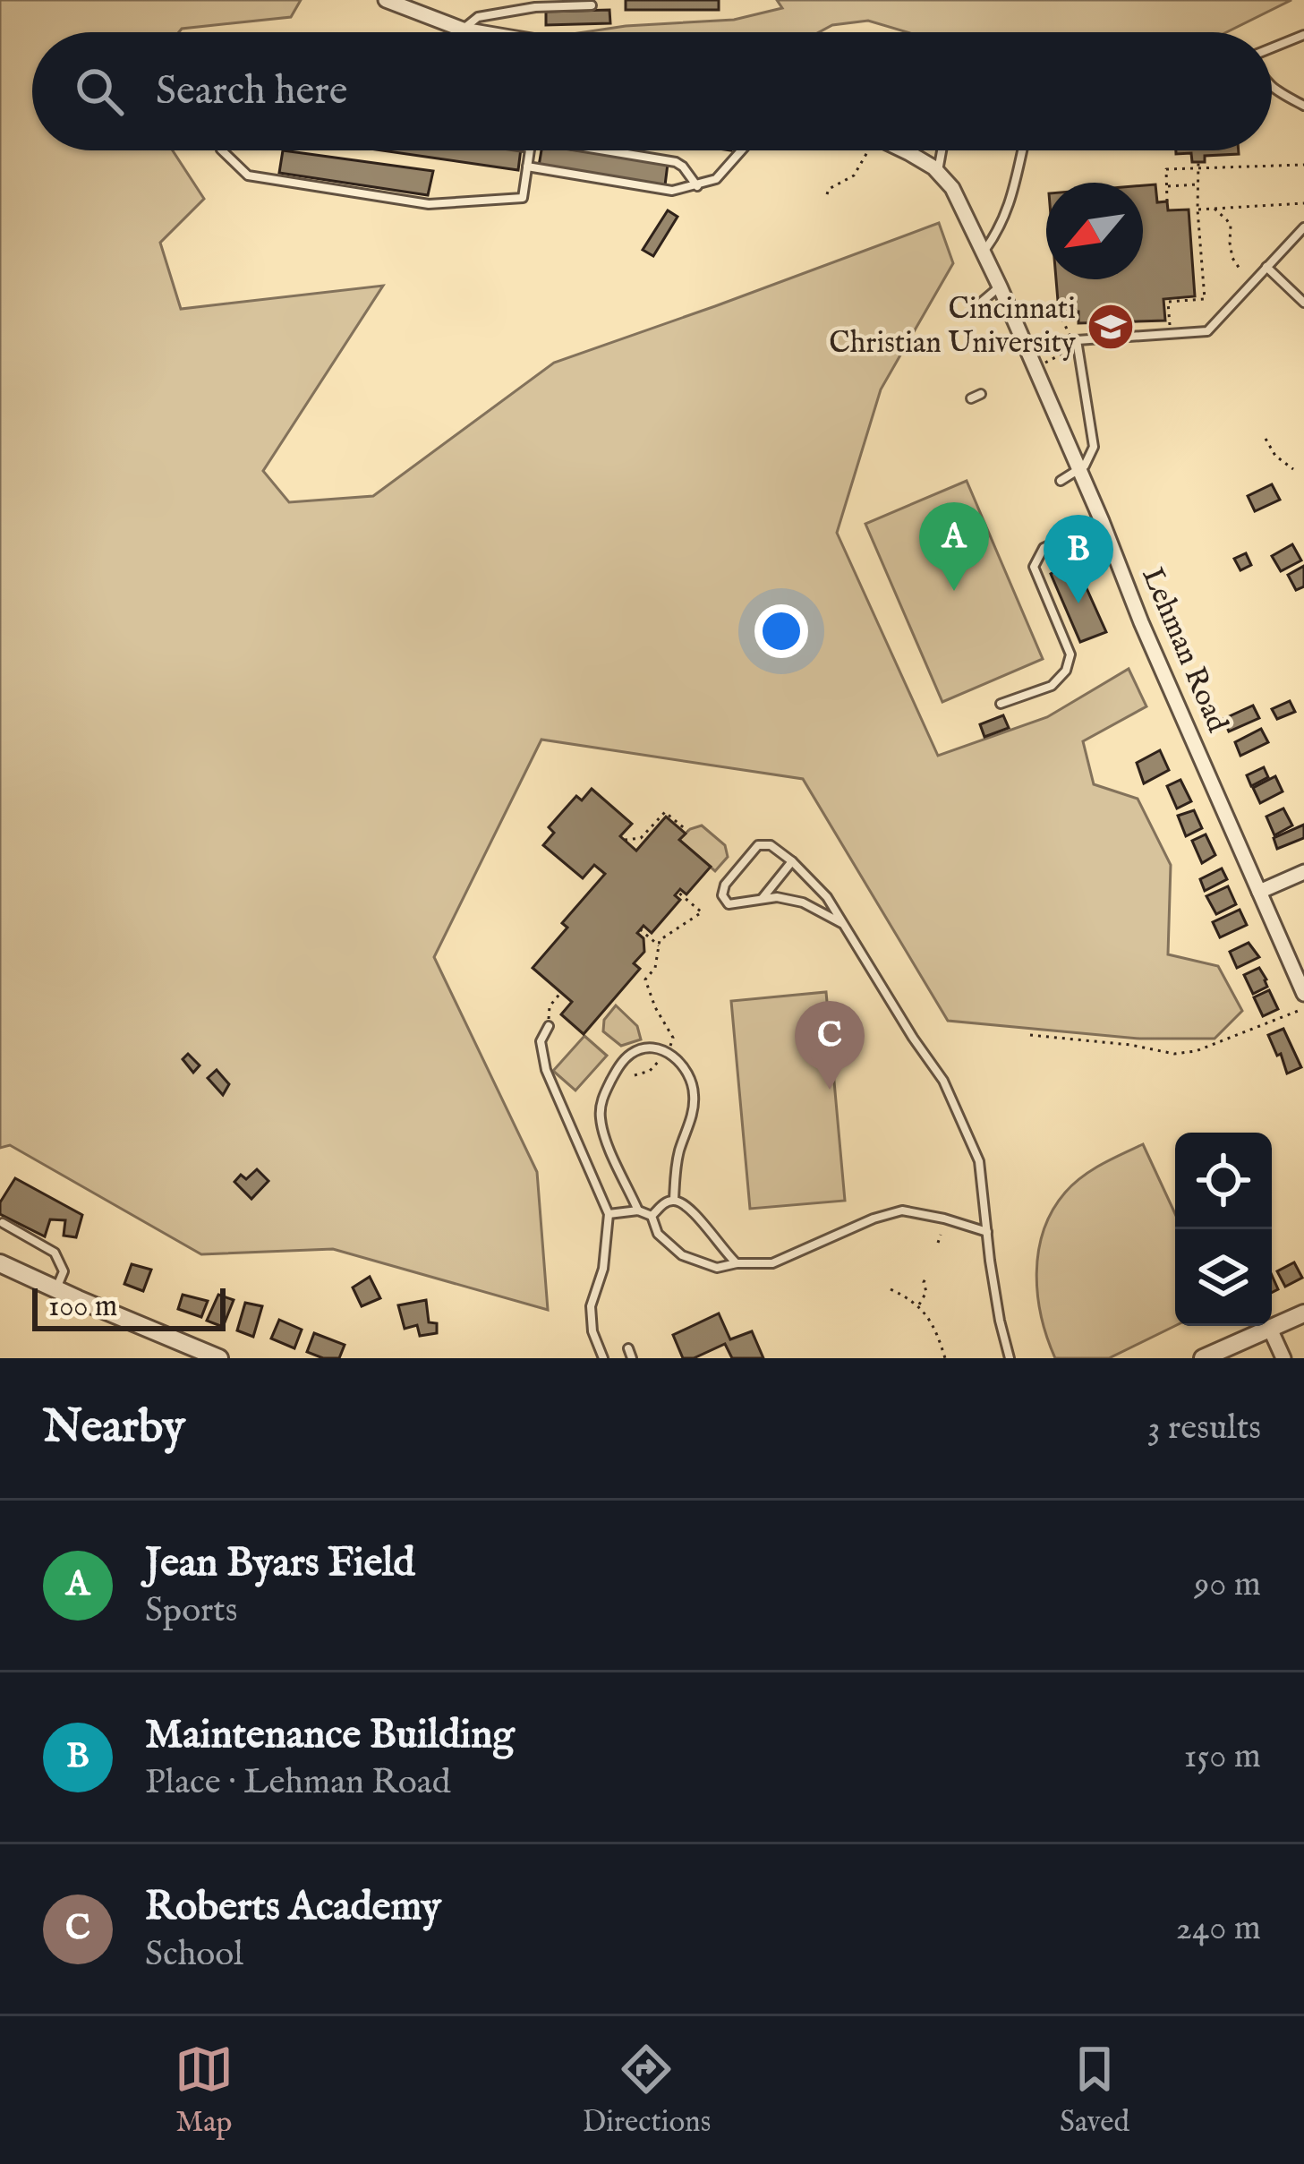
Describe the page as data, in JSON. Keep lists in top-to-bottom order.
{
  "streets": {
    "street": ["Lehman Road"]
  },
  "places": {
    "school or university": ["Cincinnati Christian University"]
  },
  "scale_bar": "100 m",
  "north": "bottom left",
  "page": {
    "search": "Search here",
    "pins": ["A", "B", "C"],
    "scale": "100 m",
    "heading": ["Nearby", "3 results"],
    "list": [
      {
        "mark": "A",
        "name": "Jean Byars Field",
        "note": "Sports",
        "value": "90 m"
      },
      {
        "mark": "B",
        "name": "Maintenance Building",
        "note": "Place · Lehman Road",
        "value": "150 m"
      },
      {
        "mark": "C",
        "name": "Roberts Academy",
        "note": "School",
        "value": "240 m"
      }
    ],
    "nav": ["Map", "Directions", "Saved"]
  }
}
